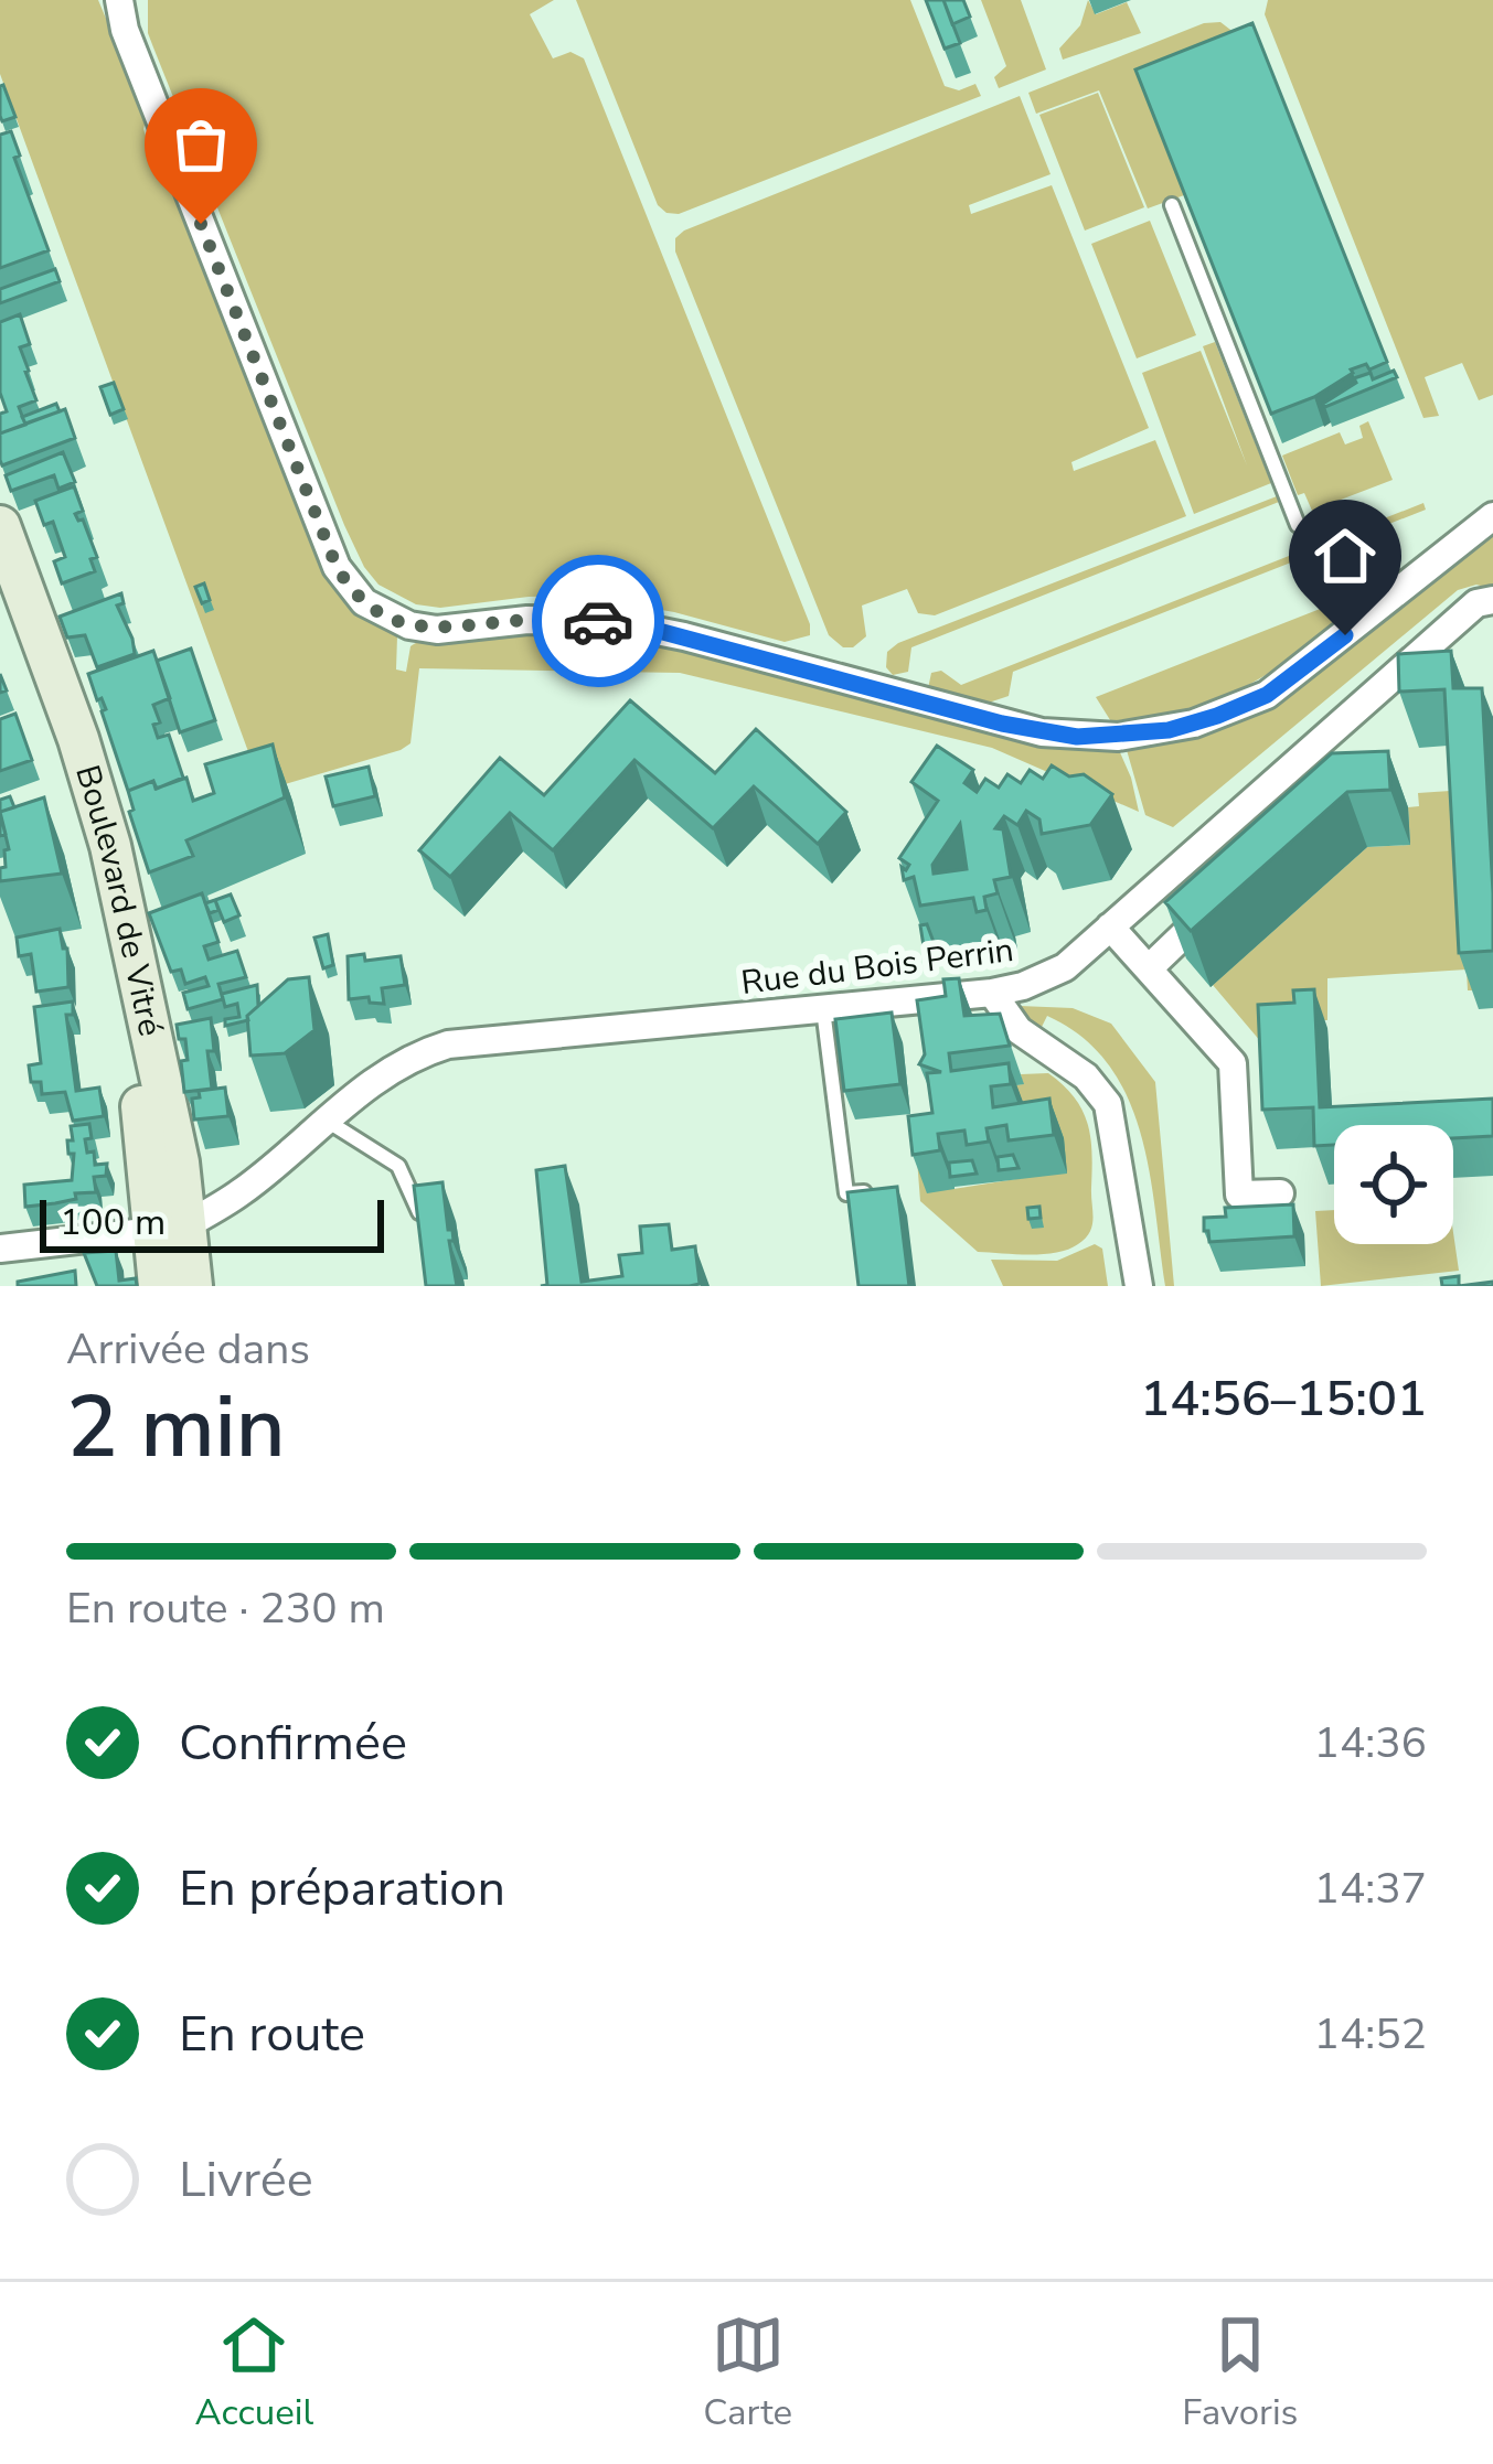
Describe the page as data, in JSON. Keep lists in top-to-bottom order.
{
  "streets": {
    "main road": ["Boulevard de Vitré"],
    "street": ["Rue du Bois Perrin"]
  },
  "crossings": [
    ["Boulevard de Vitré", "Rue du Bois Perrin"]
  ],
  "scale_bar": "100 m",
  "page": {
    "scale": "100 m",
    "heading": ["2 min", "Arrivée dans", "14:56–15:01"],
    "bar": "En route · 230 m",
    "list": [
      ["Confirmée", "14:36"],
      ["En préparation", "14:37"],
      ["En route", "14:52"],
      "Livrée"
    ],
    "tabs": ["Accueil", "Carte", "Favoris"]
  }
}
